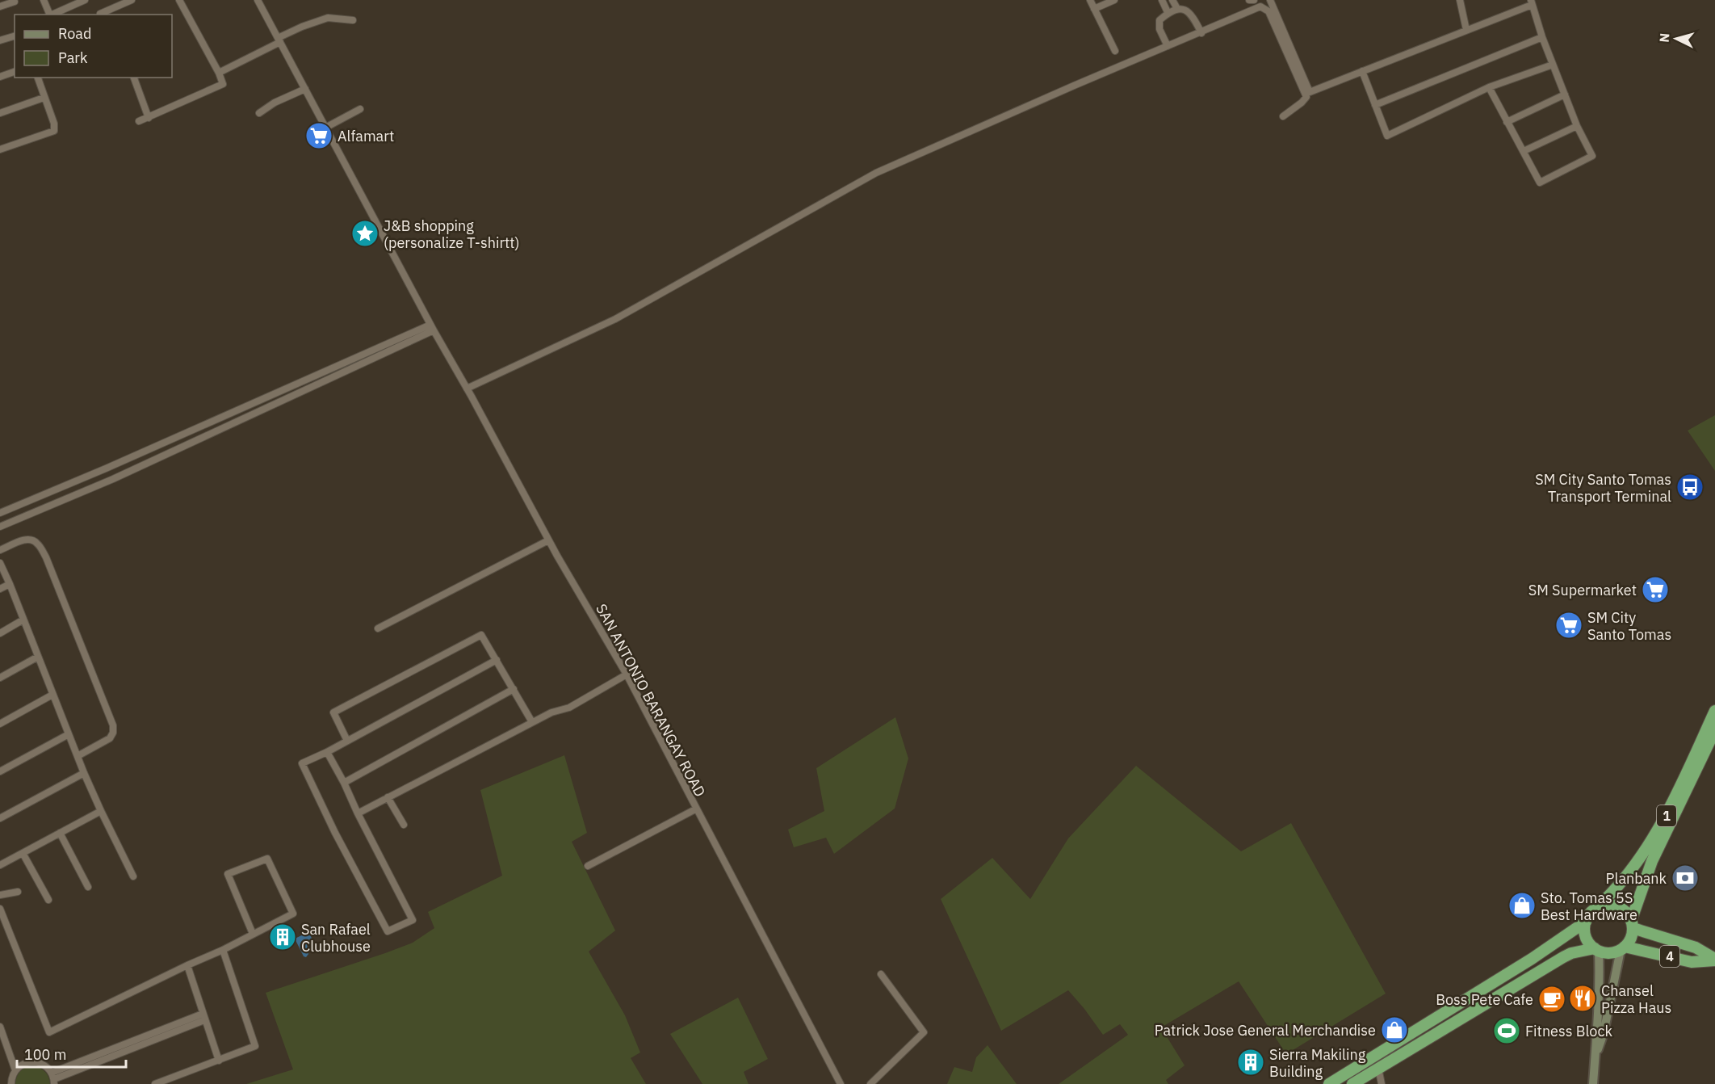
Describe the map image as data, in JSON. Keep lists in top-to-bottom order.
{
  "streets": {
    "highway": ["1", "4"],
    "street": ["SAN ANTONIO BARANGAY ROAD"]
  },
  "crossings": [
    ["1", "4"]
  ],
  "places": {
    "supermarket": ["Alfamart", "SM Supermarket", "SM City Santo Tomas"],
    "place": ["J&B shopping (personalize T-shirtt)"],
    "bus stop": ["SM City Santo Tomas Transport Terminal"],
    "bank": ["Planbank"],
    "shop": ["Sto. Tomas 5S Best Hardware", "Patrick Jose General Merchandise"],
    "building": ["San Rafael Clubhouse", "Sierra Makiling Building"],
    "restaurant": ["Chansel Pizza Haus"],
    "cafe": ["Boss Pete Cafe"],
    "sports": ["Fitness Block"]
  },
  "legend": ["Road", "Park"],
  "scale_bar": "100 m",
  "north": "left"
}
